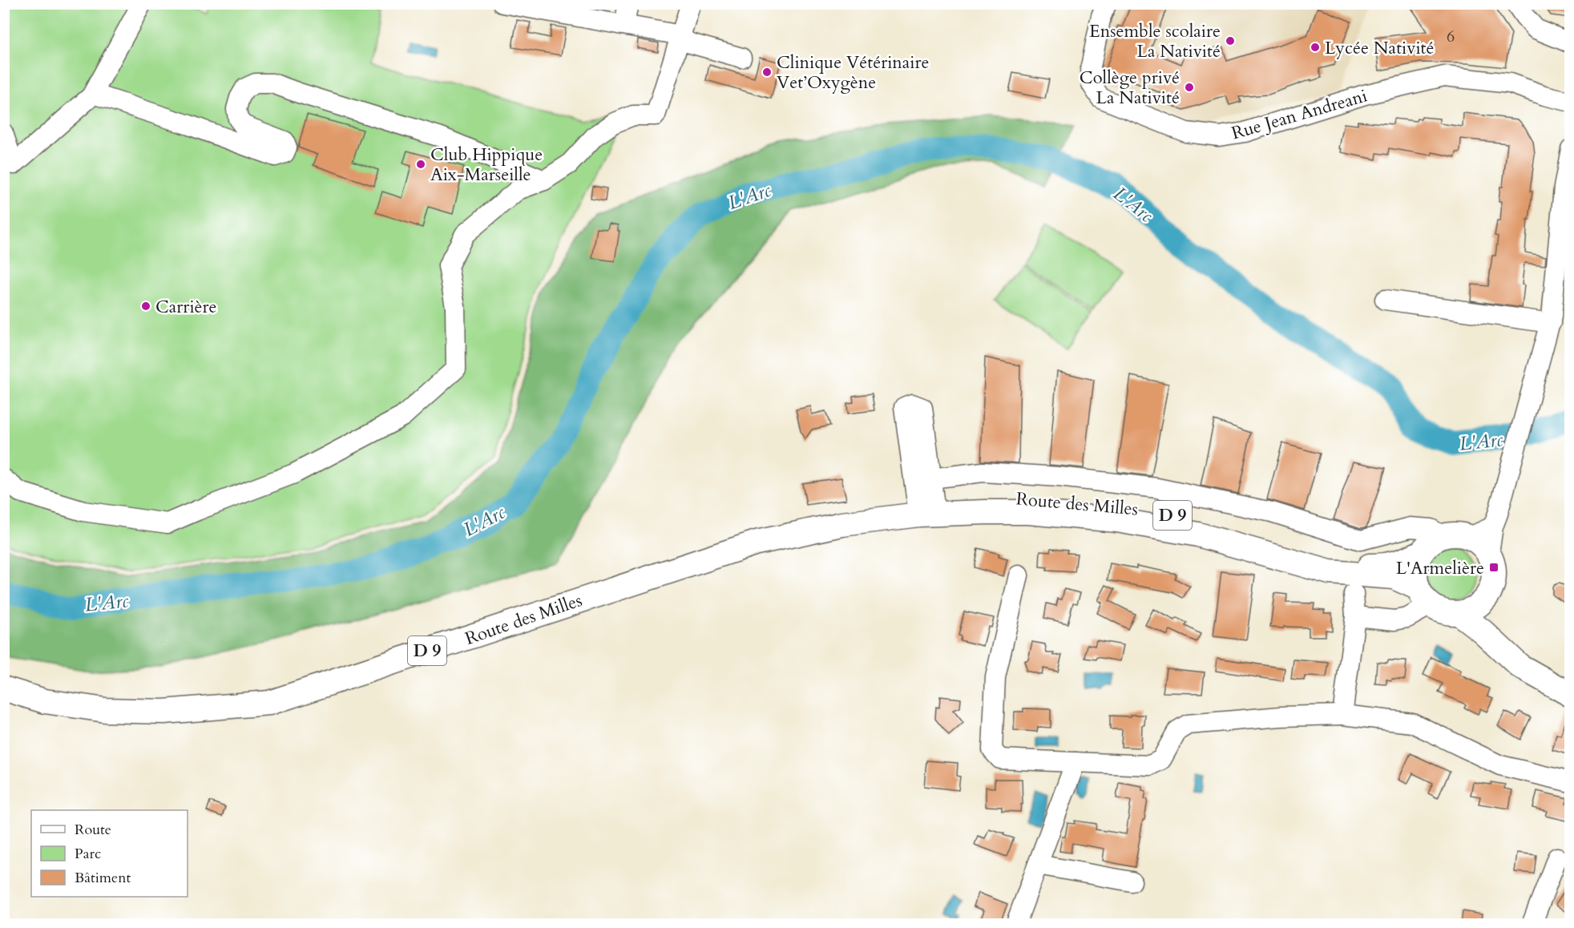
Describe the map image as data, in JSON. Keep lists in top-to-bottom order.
{
  "streets": {
    "main road": ["Route des Milles", "D 9"],
    "street": ["Rue Jean Andreani"]
  },
  "water": ["L'Arc"],
  "places": {
    "other": [
      "Ensemble scolaire La Nativité",
      "Lycée Nativité",
      "Clinique Vétérinaire Vet’Oxygène",
      "Collège privé La Nativité",
      "Club Hippique Aix-Marseille",
      "Carrière"
    ],
    "transit": ["L'Armelière"]
  },
  "house_numbers": ["6"],
  "legend": ["Route", "Parc", "Bâtiment"]
}
